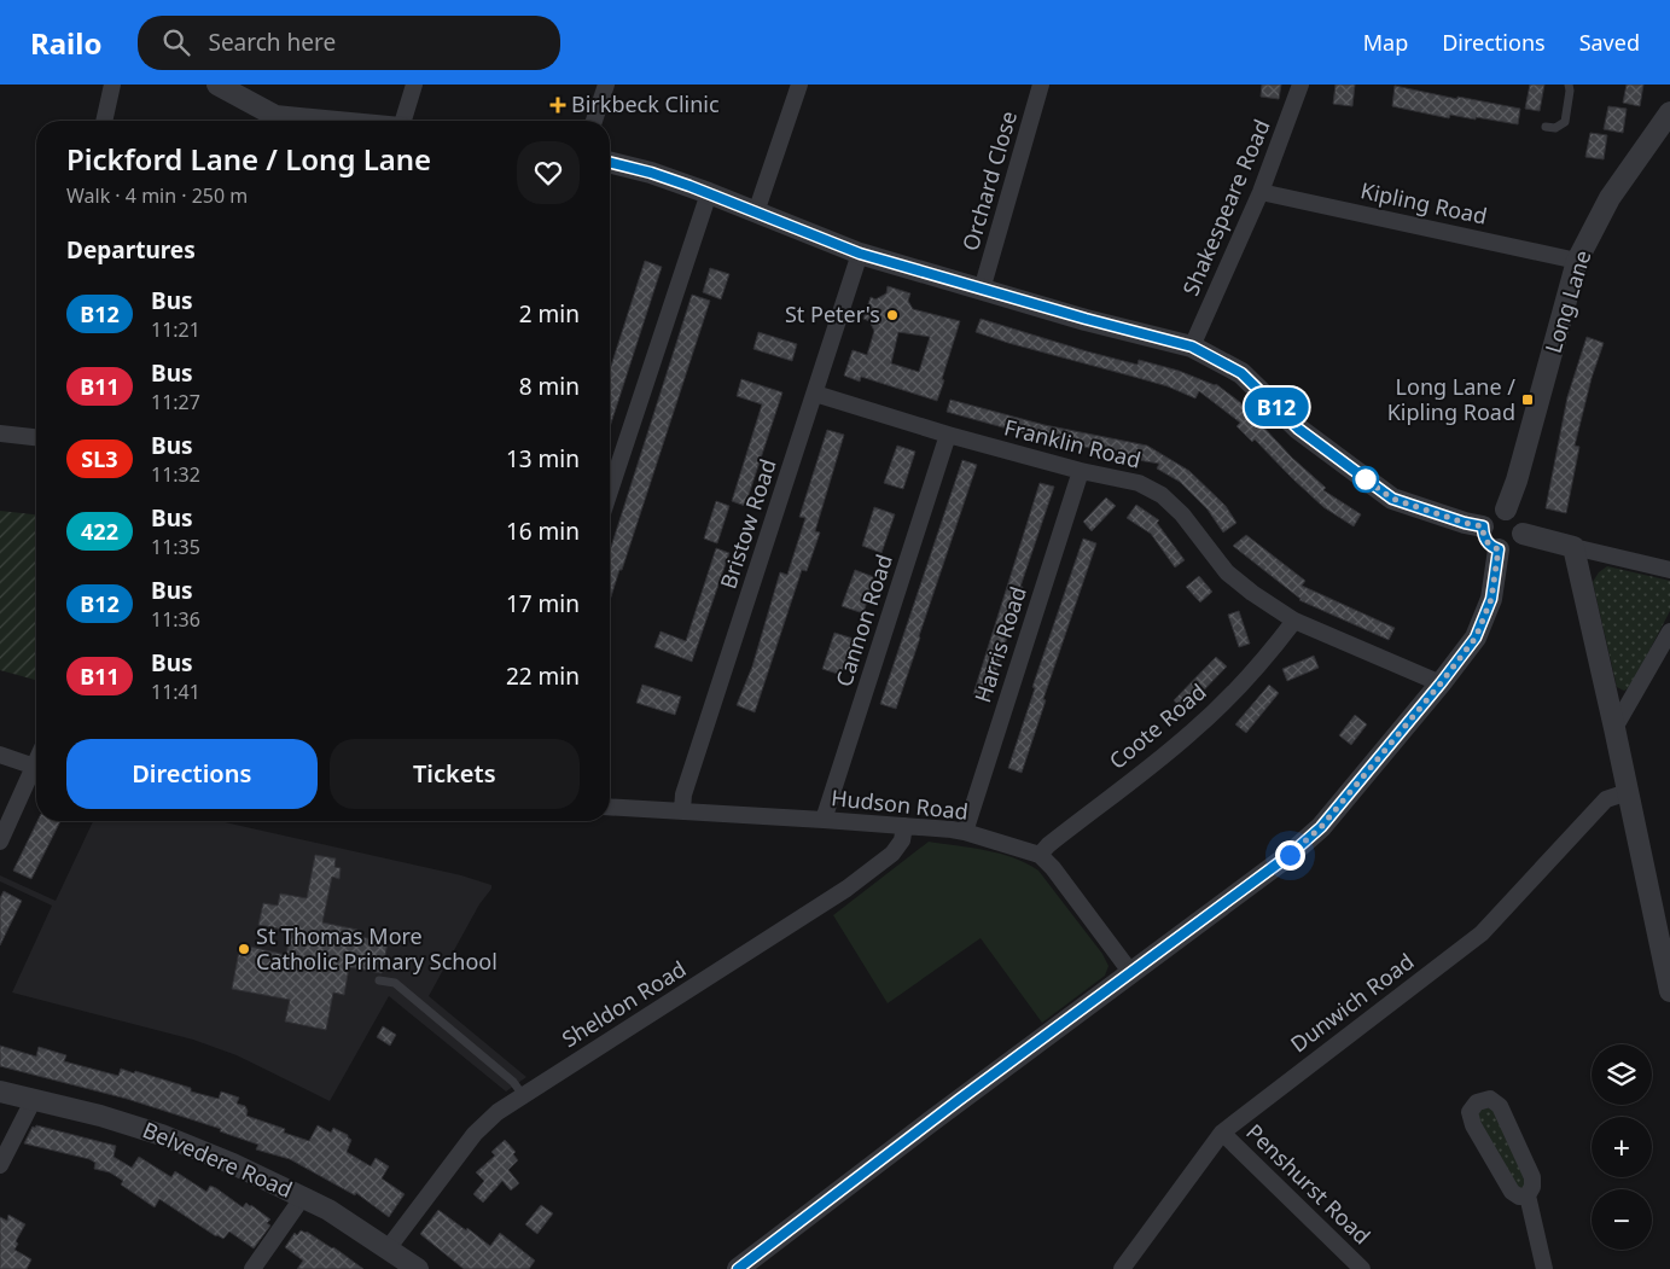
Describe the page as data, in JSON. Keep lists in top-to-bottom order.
{
  "streets": {
    "street": [
      "Orchard Close",
      "Kipling Road",
      "Shakespeare Road",
      "Long Lane",
      "Franklin Road",
      "Bristow Road",
      "Cannon Road",
      "Harris Road",
      "Coote Road",
      "Hudson Road",
      "Dunwich Road",
      "Sheldon Road",
      "Belvedere Road",
      "Penshurst Road"
    ]
  },
  "crossings": [
    ["Kipling Road", "Shakespeare Road"],
    ["Kipling Road", "Long Lane"],
    ["Franklin Road", "Bristow Road"],
    ["Franklin Road", "Cannon Road"],
    ["Franklin Road", "Harris Road"],
    ["Franklin Road", "Coote Road"],
    ["Bristow Road", "Hudson Road"],
    ["Cannon Road", "Hudson Road"],
    ["Harris Road", "Hudson Road"],
    ["Coote Road", "Hudson Road"],
    ["Hudson Road", "Sheldon Road"],
    ["Dunwich Road", "Penshurst Road"],
    ["Sheldon Road", "Belvedere Road"]
  ],
  "places": {
    "health": ["Birkbeck Clinic"],
    "other": ["St Peter's", "St Thomas More Catholic Primary School"],
    "transit": ["Long Lane / Kipling Road"]
  },
  "lines": ["bus line B12"],
  "page": {
    "header": "Railo",
    "search": "Search here",
    "nav": ["Map", "Directions", "Saved"],
    "on_map": "B12",
    "heading": [
      ["Pickford Lane / Long Lane", "Walk · 4 min · 250 m"],
      "Departures"
    ],
    "list": [
      {
        "mark": "B12",
        "name": "Bus",
        "note": "11:21",
        "value": "2 min"
      },
      {
        "mark": "B11",
        "name": "Bus",
        "note": "11:27",
        "value": "8 min"
      },
      {
        "mark": "SL3",
        "name": "Bus",
        "note": "11:32",
        "value": "13 min"
      },
      {
        "mark": "422",
        "name": "Bus",
        "note": "11:35",
        "value": "16 min"
      },
      {
        "mark": "B12",
        "name": "Bus",
        "note": "11:36",
        "value": "17 min"
      },
      {
        "mark": "B11",
        "name": "Bus",
        "note": "11:41",
        "value": "22 min"
      }
    ],
    "buttons": ["Directions", "Tickets"],
    "map_buttons": ["+", "−"]
  }
}
